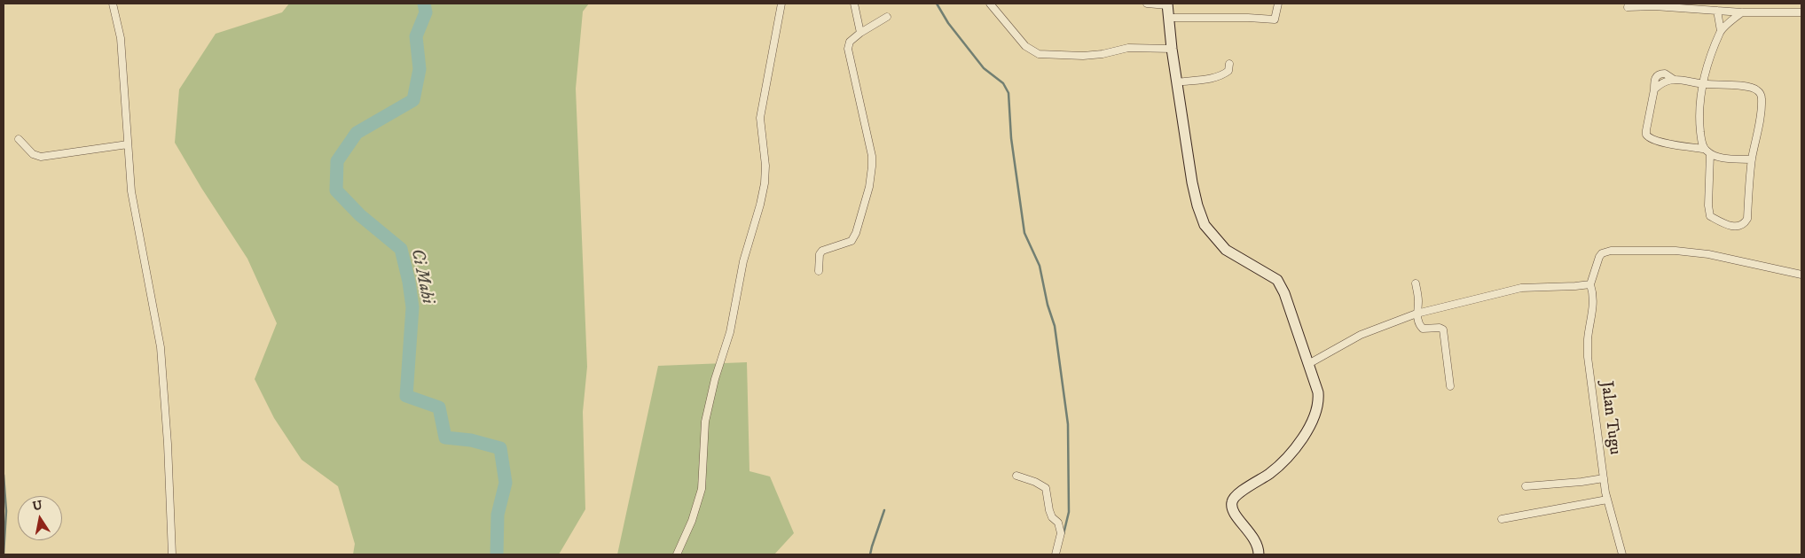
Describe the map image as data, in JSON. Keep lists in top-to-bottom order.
{
  "streets": {
    "street": ["Jalan Tugu"]
  },
  "water": ["Ci Mahi"],
  "north": "top"
}
